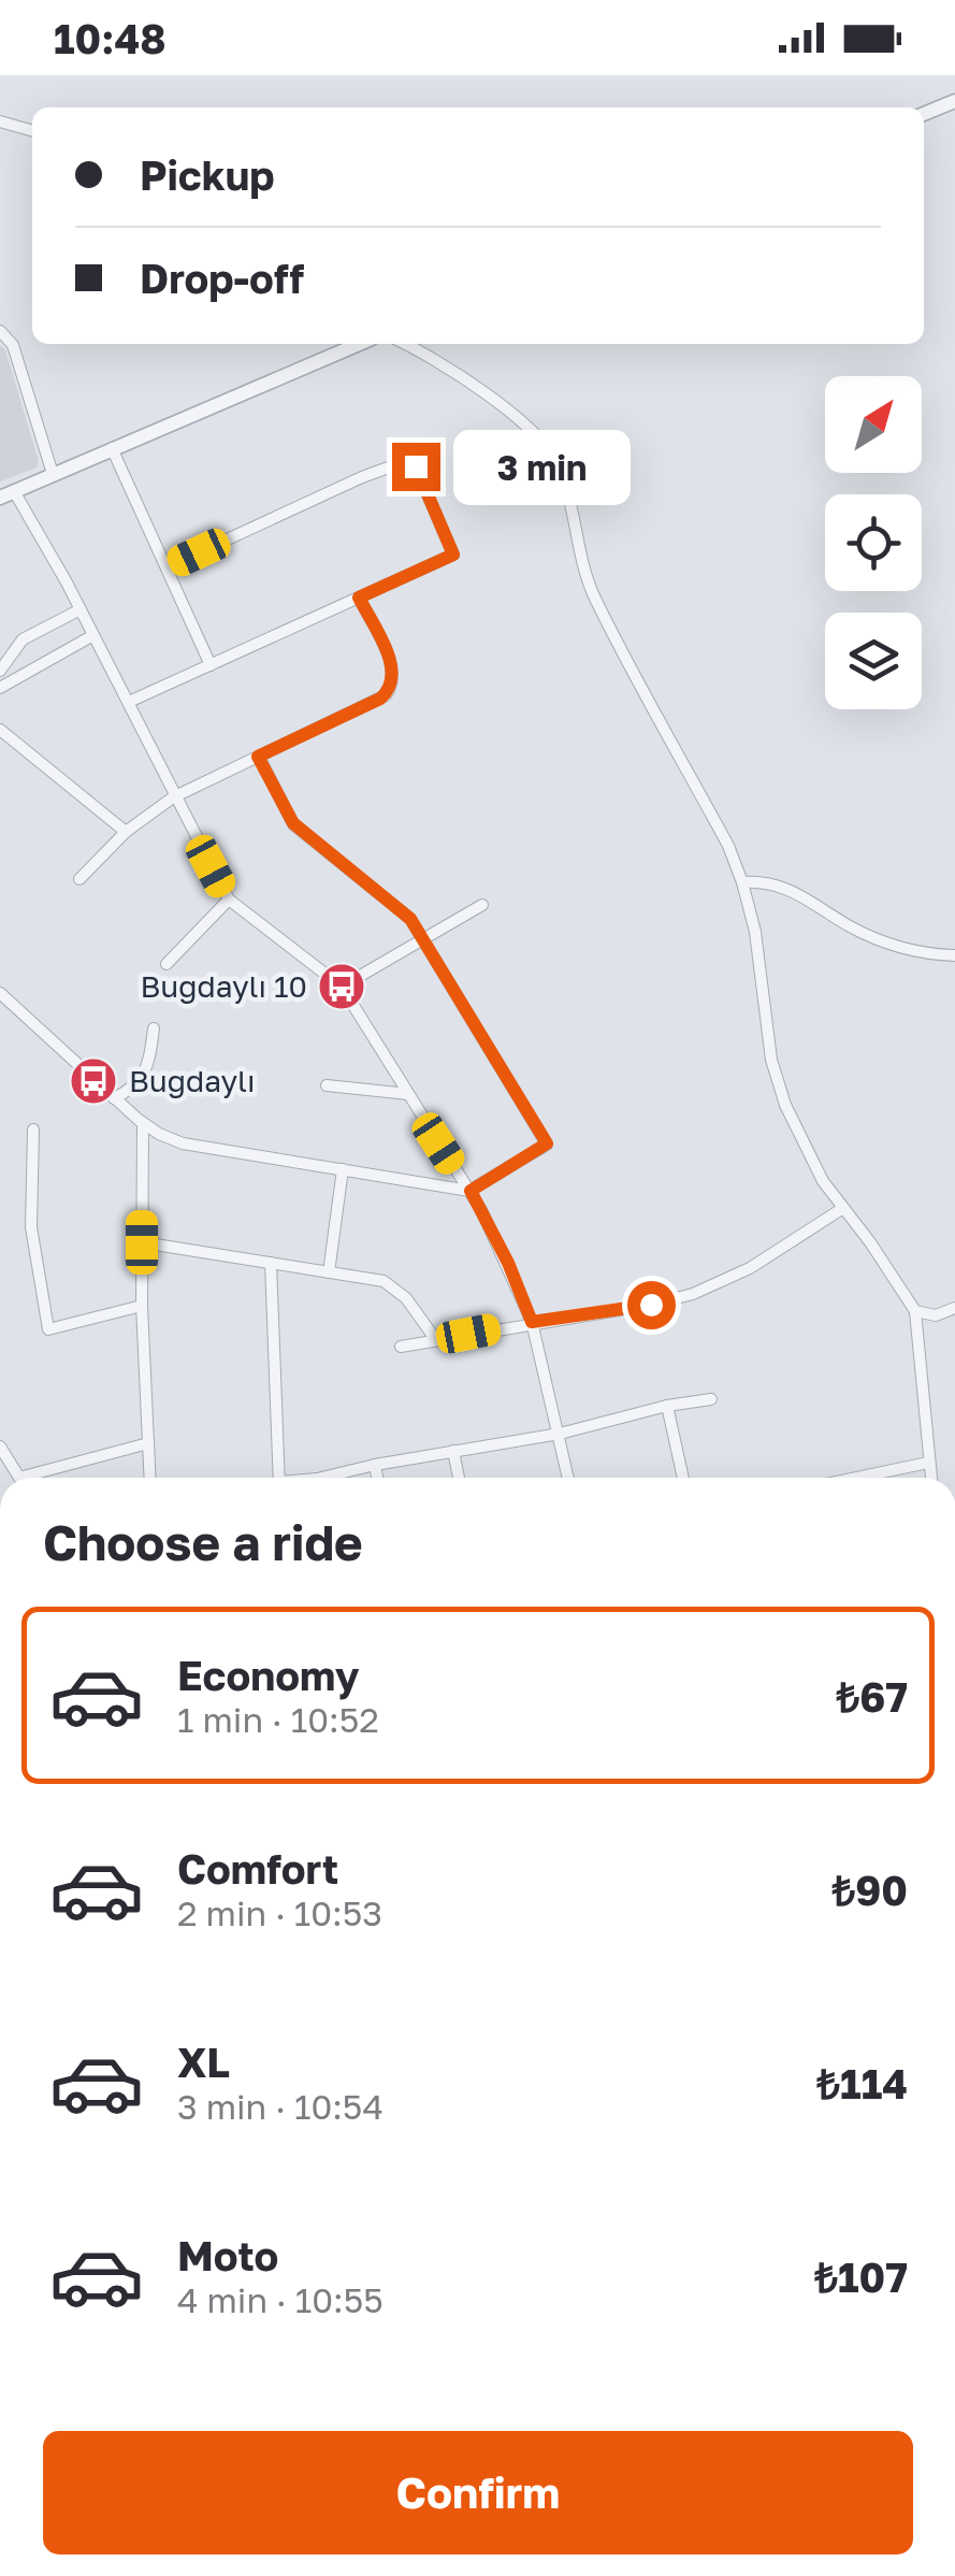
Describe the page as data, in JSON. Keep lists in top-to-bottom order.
{
  "places": {
    "bus stop": ["Buğdaylı 10", "Buğdaylı"]
  },
  "north": "top right",
  "page": {
    "status": "10:48",
    "banner": ["Pickup", "Drop-off"],
    "bubble": "3 min",
    "heading": "Choose a ride",
    "list": [
      {
        "name": "Economy",
        "note": "1 min · 10:52",
        "value": "₺67"
      },
      {
        "name": "Comfort",
        "note": "2 min · 10:53",
        "value": "₺90"
      },
      {
        "name": "XL",
        "note": "3 min · 10:54",
        "value": "₺114"
      },
      {
        "name": "Moto",
        "note": "4 min · 10:55",
        "value": "₺107"
      }
    ],
    "buttons": "Confirm"
  }
}
